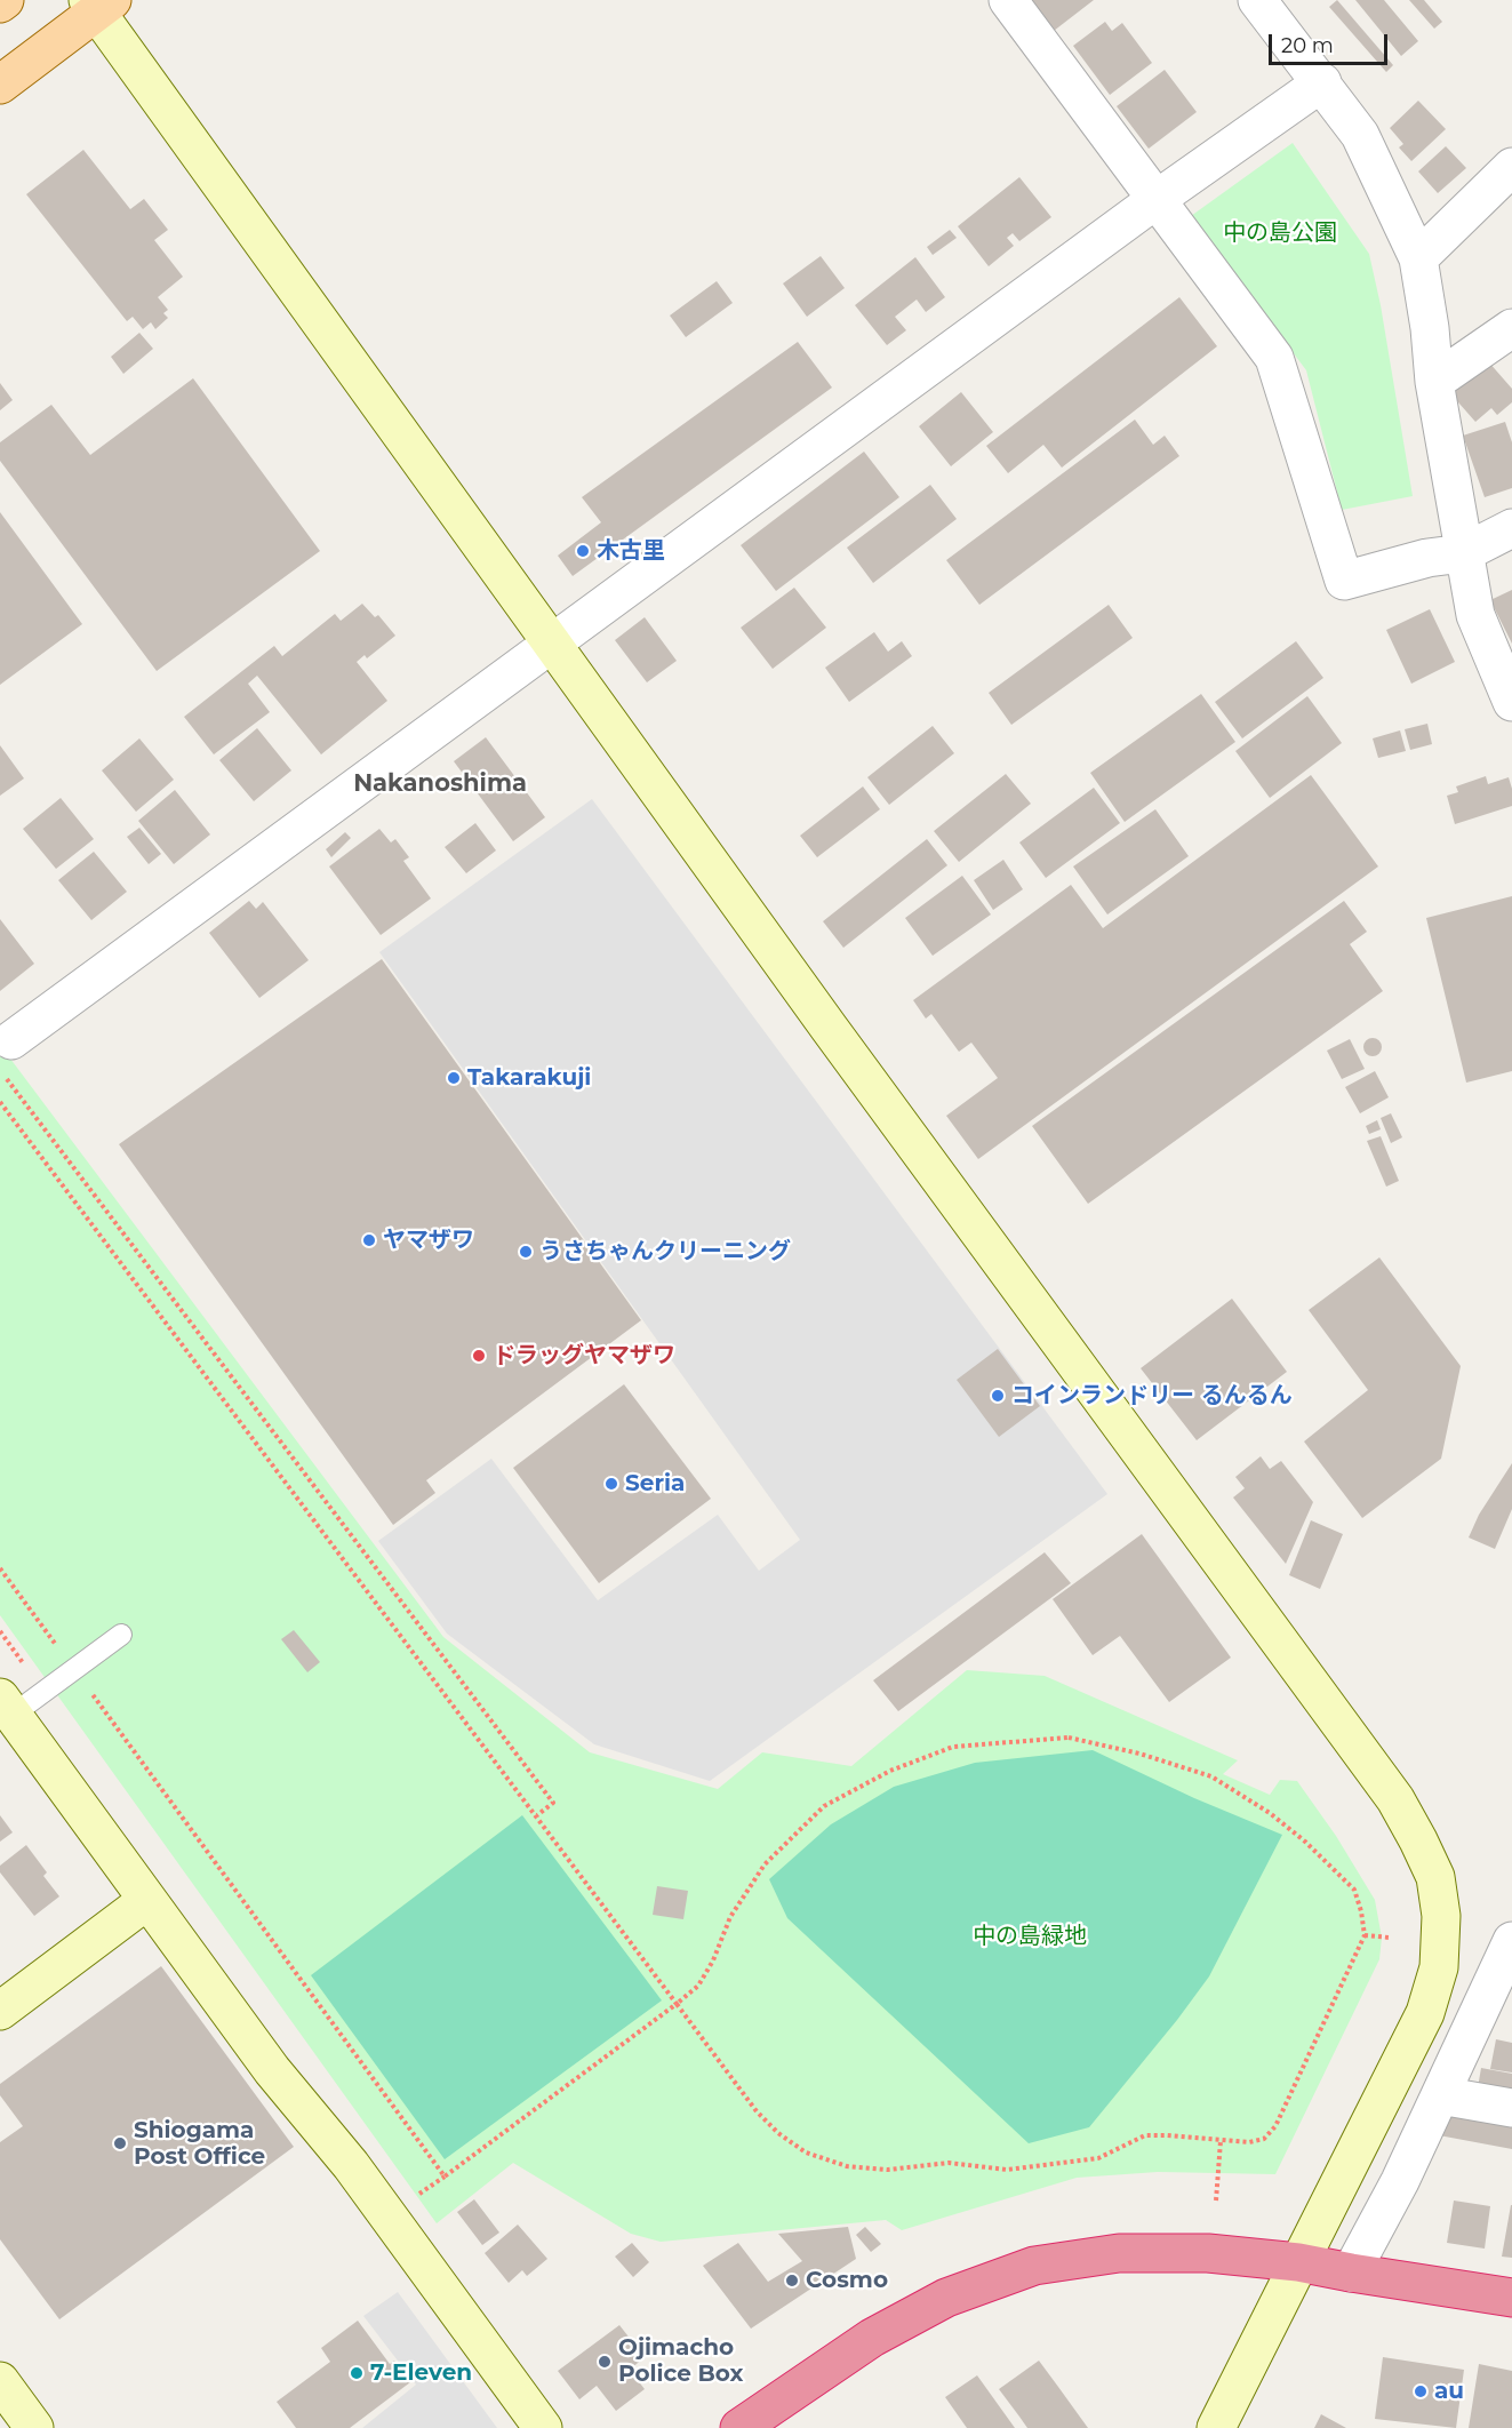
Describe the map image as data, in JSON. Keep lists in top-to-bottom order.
{
  "districts": ["Nakanoshima"],
  "parks": ["中の島公園", "中の島緑地"],
  "places": [
    "木古里",
    "Takarakuji",
    "ヤマザワ",
    "うさちゃんクリーニング",
    "ドラッグヤマザワ",
    "コインランドリー るんるん",
    "Seria",
    "Shiogama Post Office",
    "Cosmo",
    "Ojimacho Police Box",
    "7-Eleven",
    "au"
  ],
  "scale_bar": "20 m"
}
